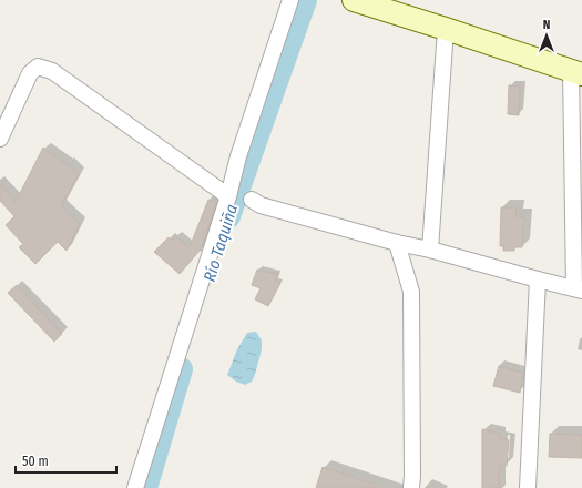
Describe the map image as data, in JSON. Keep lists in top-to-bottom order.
{
  "water": ["Río Taquiña"],
  "scale_bar": "50 m",
  "north": "top"
}
